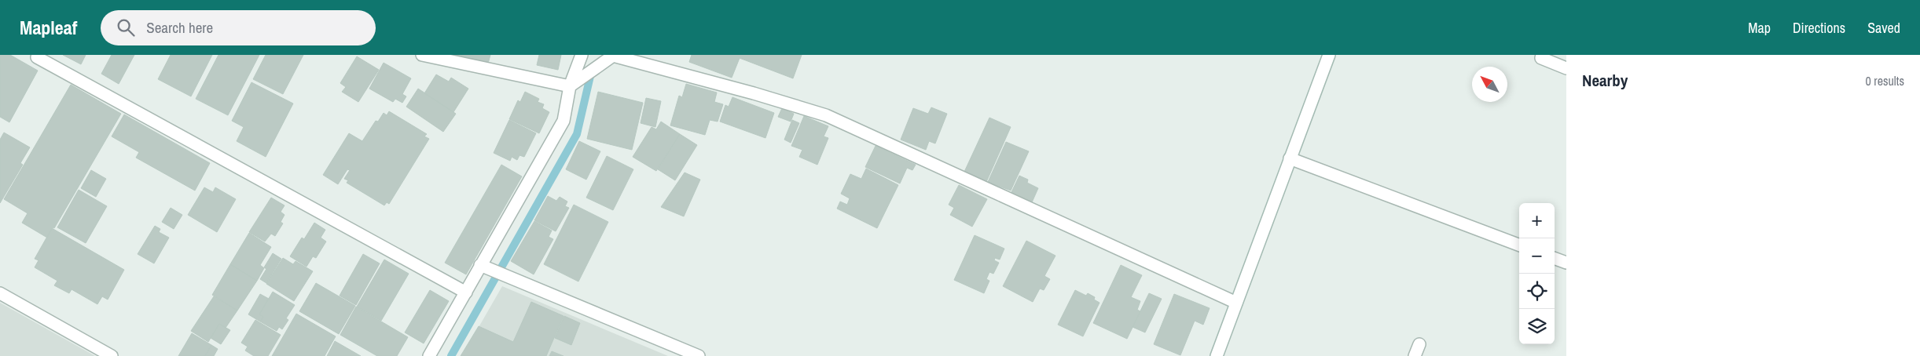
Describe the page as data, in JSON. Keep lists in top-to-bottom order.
{
  "north": "top left",
  "page": {
    "header": "Mapleaf",
    "search": "Search here",
    "nav": ["Map", "Directions", "Saved"],
    "heading": ["Nearby", "0 results"],
    "map_buttons": ["+", "−"]
  }
}
